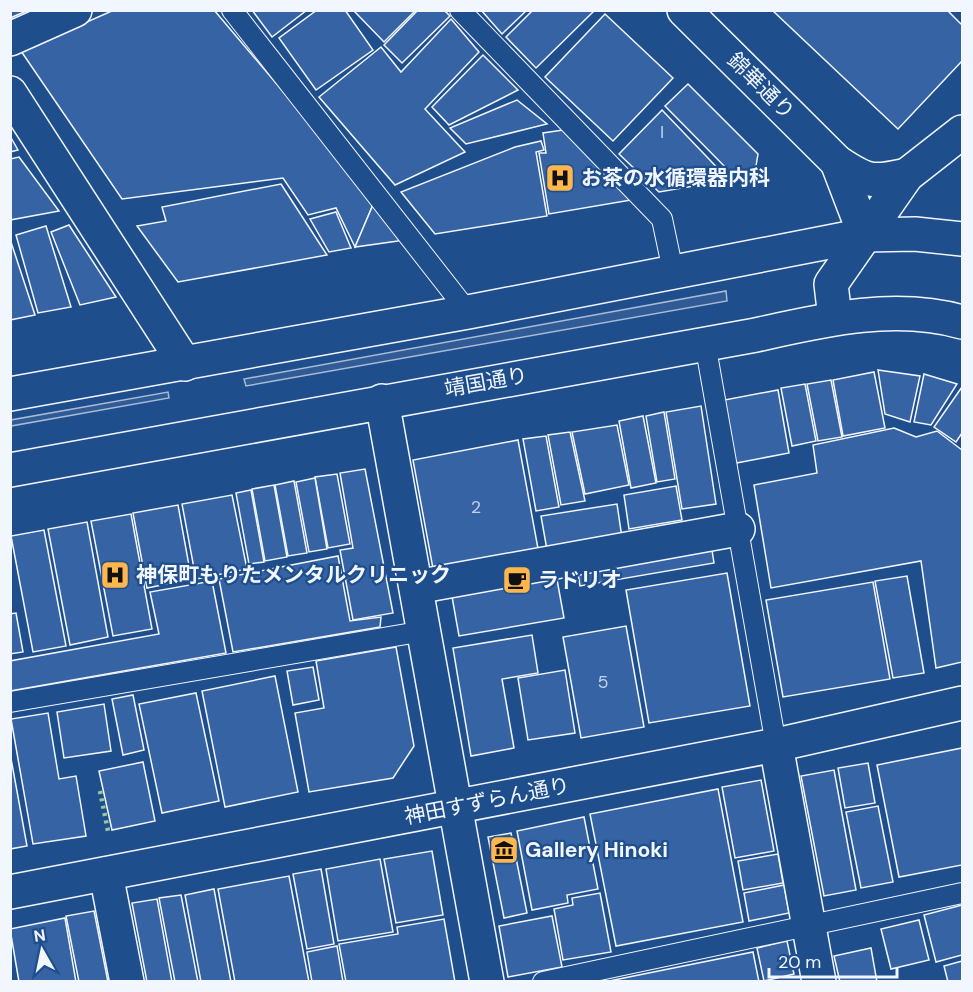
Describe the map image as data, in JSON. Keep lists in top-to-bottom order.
{
  "streets": {
    "street": ["錦華通り", "靖国通り", "神田すずらん通り"]
  },
  "places": {
    "hospital": ["お茶の水循環器内科", "神保町もりたメンタルクリニック"],
    "cafe": ["ラドリオ"],
    "museum": ["Gallery Hinoki"]
  },
  "house_numbers": ["I", "2", "5"],
  "scale_bar": "20 m",
  "north": "top"
}
